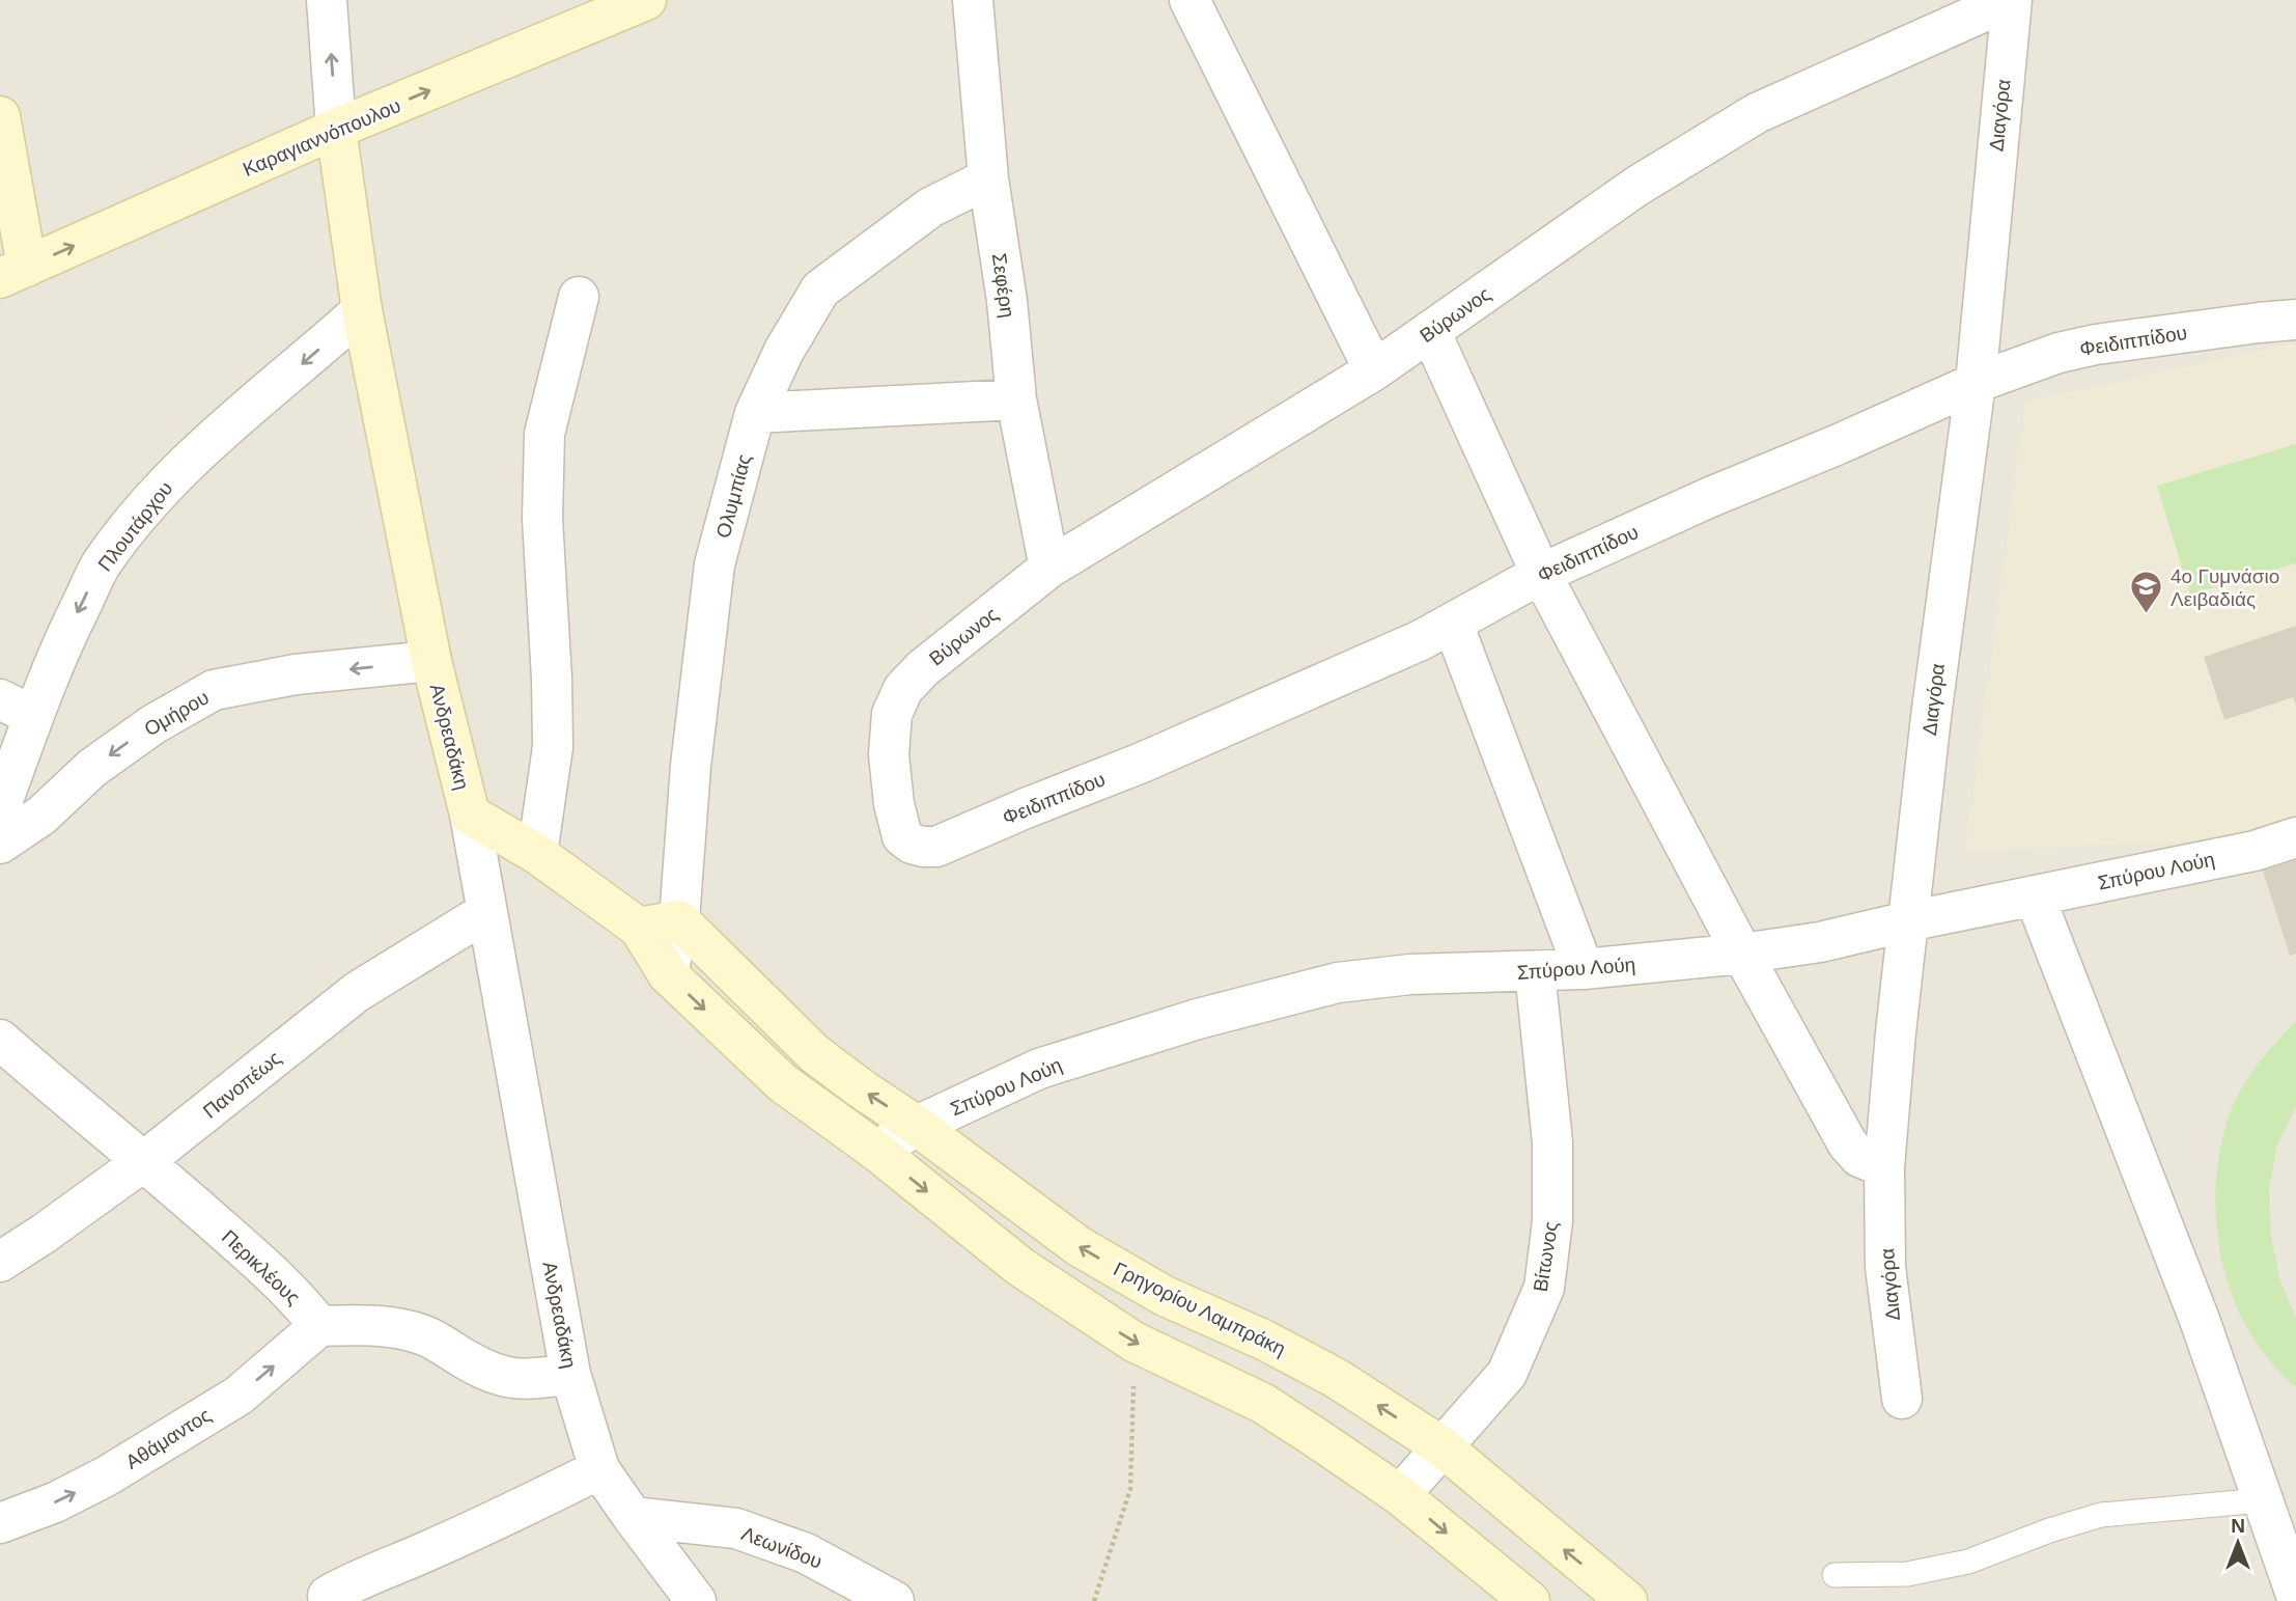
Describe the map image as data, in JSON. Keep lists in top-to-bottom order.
{
  "streets": {
    "street": [
      "Διαγόρα",
      "Καραγιαννόπουλου",
      "Σεφέρη",
      "Βύρωνος",
      "Φειδιππίδου",
      "Ολυμπίας",
      "Πλουτάρχου",
      "Ομήρου",
      "Ανδρεαδάκη",
      "Σπύρου Λούη",
      "Πανοπέως",
      "Βίτωνος",
      "Περικλέους",
      "Γρηγορίου Λαμπράκη",
      "Αθάμαντος",
      "Λεωνίδου"
    ]
  },
  "crossings": [
    ["Διαγόρα", "Βύρωνος"],
    ["Διαγόρα", "Φειδιππίδου"],
    ["Διαγόρα", "Σπύρου Λούη"],
    ["Καραγιαννόπουλου", "Ανδρεαδάκη"],
    ["Σεφέρη", "Βύρωνος"],
    ["Σεφέρη", "Ολυμπίας"],
    ["Βύρωνος", "Φειδιππίδου"],
    ["Ολυμπίας", "Γρηγορίου Λαμπράκη"],
    ["Πλουτάρχου", "Ανδρεαδάκη"],
    ["Ομήρου", "Ανδρεαδάκη"],
    ["Ανδρεαδάκη", "Πανοπέως"],
    ["Σπύρου Λούη", "Βίτωνος"],
    ["Σπύρου Λούη", "Γρηγορίου Λαμπράκη"],
    ["Πανοπέως", "Περικλέους"],
    ["Βίτωνος", "Γρηγορίου Λαμπράκη"],
    ["Περικλέους", "Αθάμαντος"]
  ],
  "one_way": ["Καραγιαννόπουλου", "Πλουτάρχου", "Ομήρου"],
  "places": {
    "school or university": ["4o Γυμνάσιο Λειβαδιάς"]
  },
  "north": "top"
}
